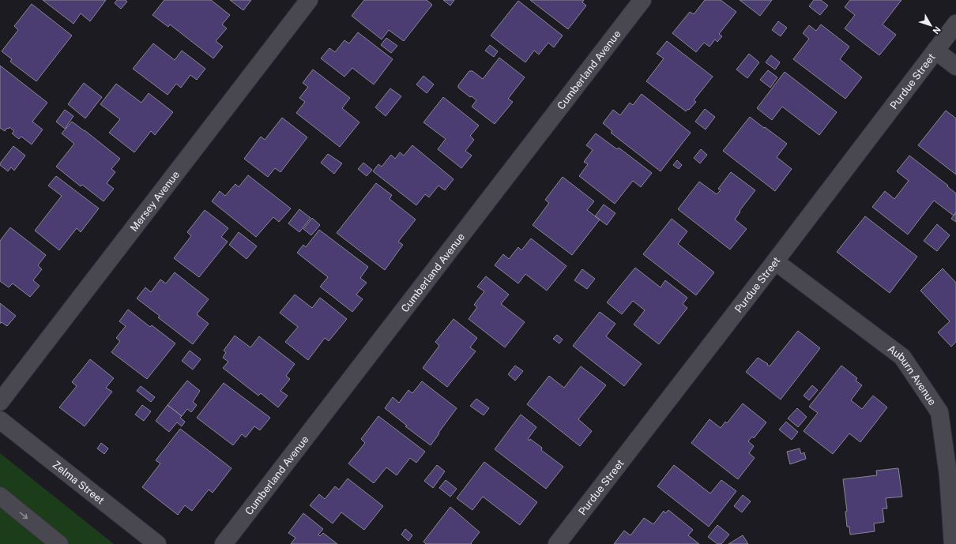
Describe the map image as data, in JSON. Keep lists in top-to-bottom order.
{
  "streets": {
    "street": [
      "Cumberland Avenue",
      "Purdue Street",
      "Mersey Avenue",
      "Auburn Avenue",
      "Zelma Street"
    ]
  },
  "crossings": [
    ["Purdue Street", "Auburn Avenue"]
  ],
  "north": "bottom right"
}
